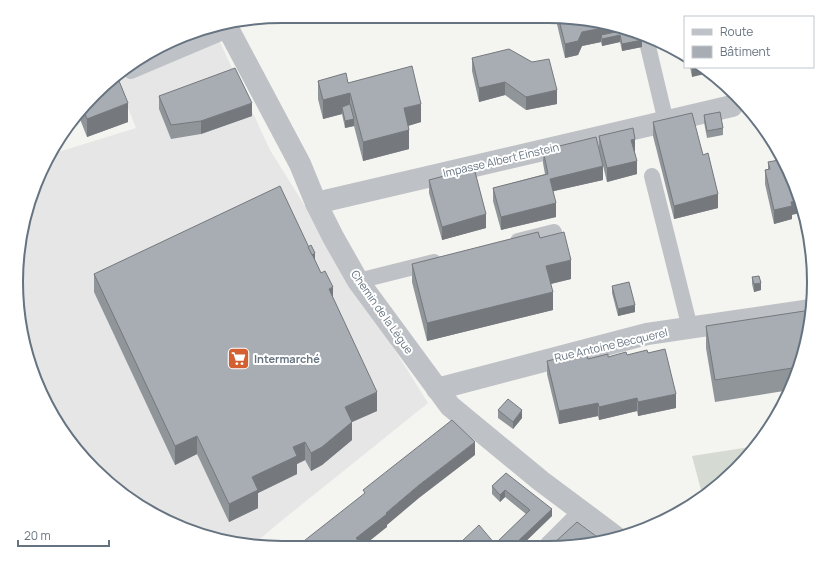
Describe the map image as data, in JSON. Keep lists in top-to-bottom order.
{
  "streets": {
    "street": ["Impasse Albert Einstein", "Chemin de la Lègue", "Rue Antoine Becquerel"]
  },
  "crossings": [
    ["Impasse Albert Einstein", "Chemin de la Lègue"],
    ["Chemin de la Lègue", "Rue Antoine Becquerel"]
  ],
  "places": {
    "supermarket": ["Intermarché"]
  },
  "legend": ["Route", "Bâtiment"],
  "scale_bar": "20 m"
}
